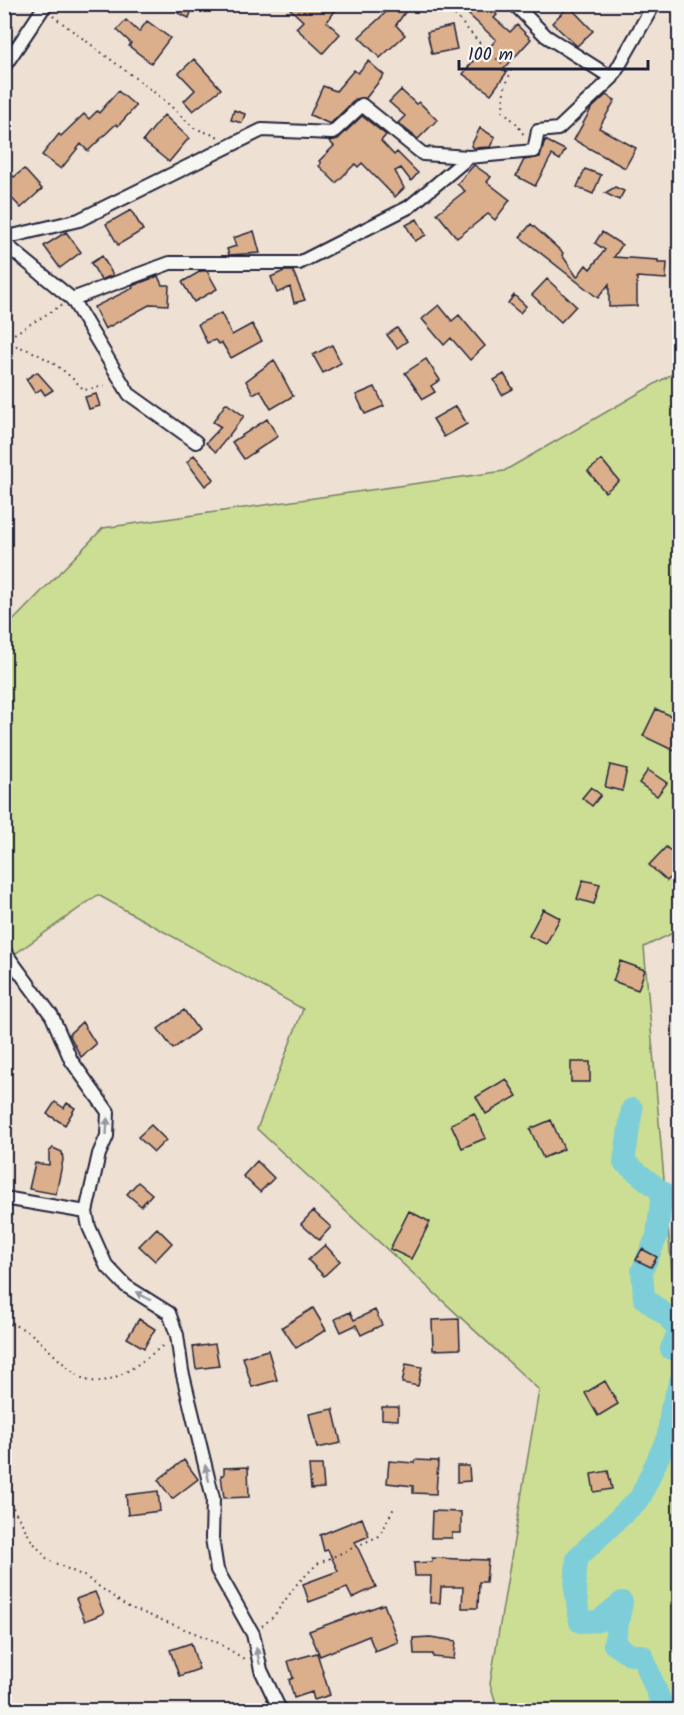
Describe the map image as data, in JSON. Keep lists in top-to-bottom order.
{
  "scale_bar": "100 m"
}
